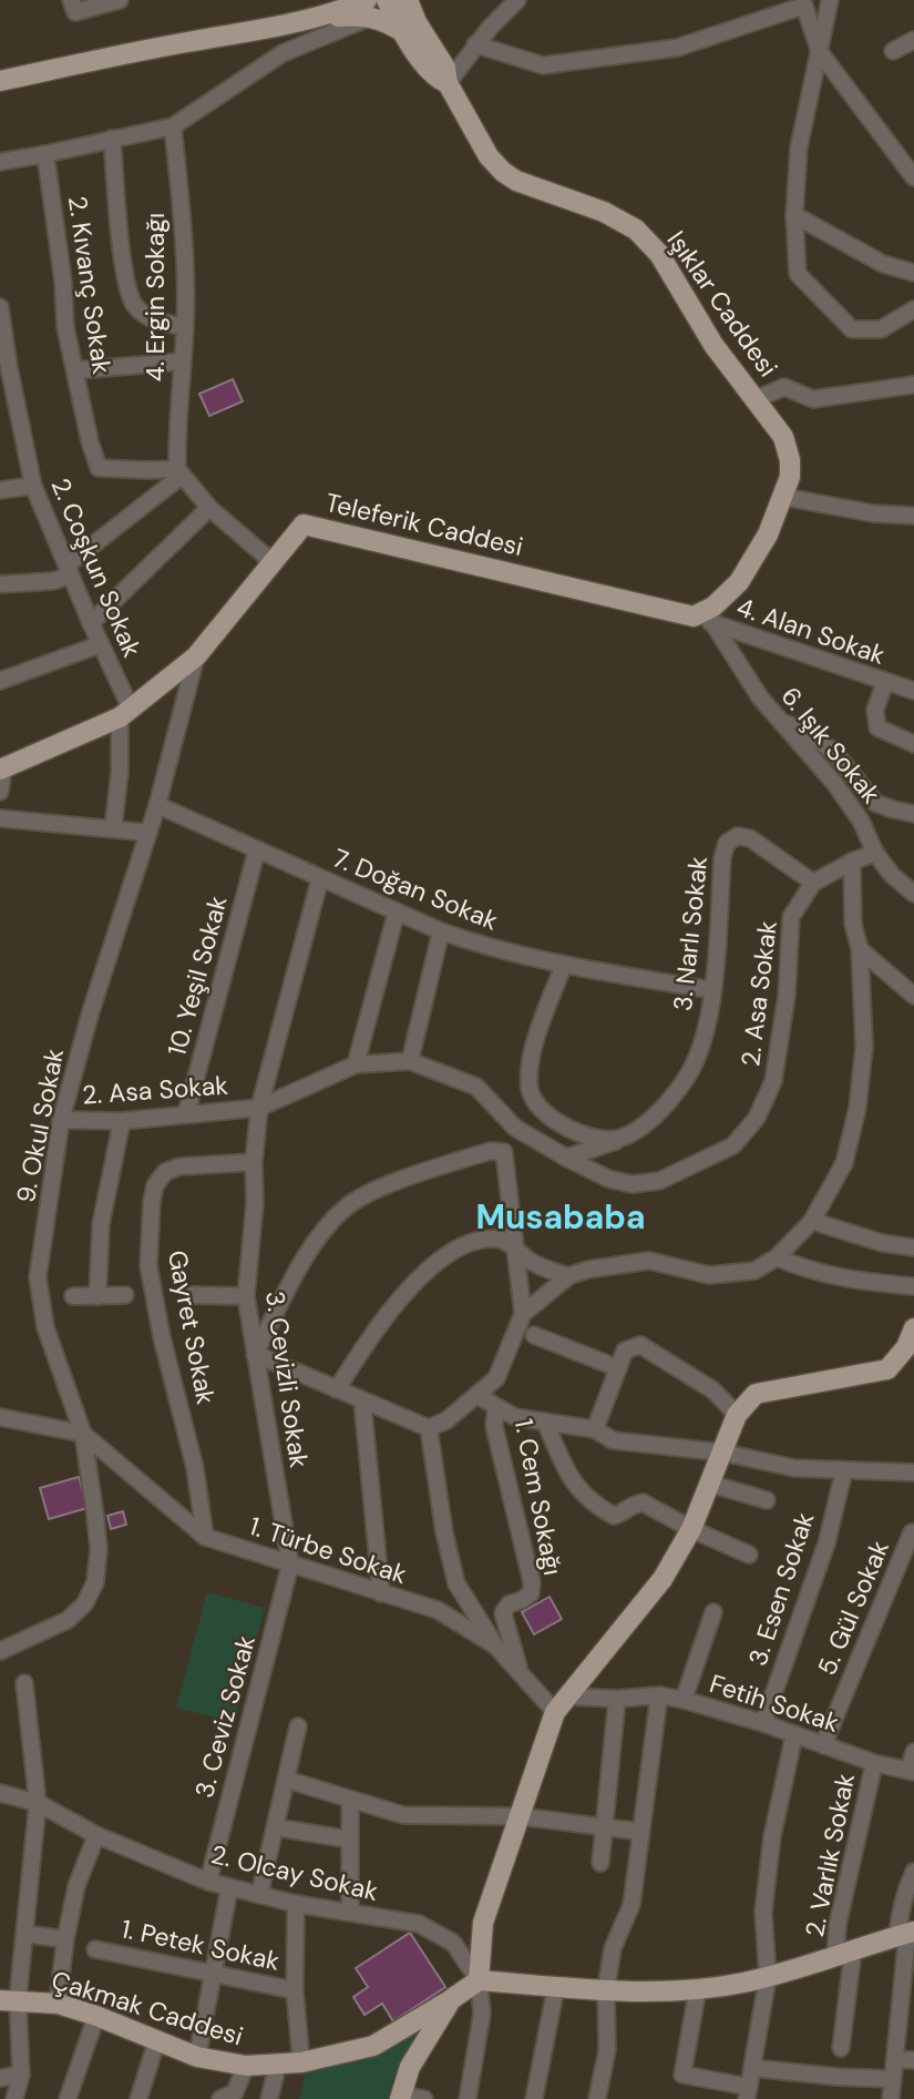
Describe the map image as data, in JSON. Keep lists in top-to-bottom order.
{
  "streets": {
    "main road": ["Işıklar Caddesi", "Teleferik Caddesi", "Çakmak Caddesi"],
    "street": [
      "2. Kıvanç Sokak",
      "4. Ergin Sokağı",
      "2. Coşkun Sokak",
      "4. Alan Sokak",
      "6. Işık Sokak",
      "7. Doğan Sokak",
      "3. Narlı Sokak",
      "10. Yeşil Sokak",
      "2. Asa Sokak",
      "9. Okul Sokak",
      "Gayret Sokak",
      "3. Cevizli Sokak",
      "1. Cem Sokağı",
      "1. Türbe Sokak",
      "3. Esen Sokak",
      "5. Gül Sokak",
      "Fetih Sokak",
      "3. Ceviz Sokak",
      "2. Varlık Sokak",
      "2. Olcay Sokak",
      "1. Petek Sokak"
    ]
  },
  "crossings": [
    ["2. Kıvanç Sokak", "4. Ergin Sokağı"],
    ["Işıklar Caddesi", "Teleferik Caddesi"],
    ["Işıklar Caddesi", "4. Alan Sokak"],
    ["Teleferik Caddesi", "2. Coşkun Sokak"],
    ["Teleferik Caddesi", "4. Alan Sokak"],
    ["Teleferik Caddesi", "9. Okul Sokak"],
    ["4. Alan Sokak", "6. Işık Sokak"],
    ["6. Işık Sokak", "2. Asa Sokak"],
    ["7. Doğan Sokak", "3. Narlı Sokak"],
    ["7. Doğan Sokak", "10. Yeşil Sokak"],
    ["7. Doğan Sokak", "9. Okul Sokak"],
    ["7. Doğan Sokak", "3. Cevizli Sokak"],
    ["3. Narlı Sokak", "2. Asa Sokak"],
    ["10. Yeşil Sokak", "2. Asa Sokak"],
    ["2. Asa Sokak", "9. Okul Sokak"],
    ["2. Asa Sokak", "3. Cevizli Sokak"],
    ["9. Okul Sokak", "1. Türbe Sokak"],
    ["Gayret Sokak", "3. Cevizli Sokak"],
    ["Gayret Sokak", "1. Türbe Sokak"],
    ["3. Cevizli Sokak", "1. Türbe Sokak"],
    ["3. Cevizli Sokak", "3. Ceviz Sokak"],
    ["1. Cem Sokağı", "1. Türbe Sokak"],
    ["1. Türbe Sokak", "Fetih Sokak"],
    ["1. Türbe Sokak", "3. Ceviz Sokak"],
    ["3. Esen Sokak", "Fetih Sokak"],
    ["5. Gül Sokak", "Fetih Sokak"],
    ["Fetih Sokak", "2. Varlık Sokak"],
    ["3. Ceviz Sokak", "2. Olcay Sokak"],
    ["2. Olcay Sokak", "Çakmak Caddesi"]
  ],
  "districts": ["Musababa"]
}
